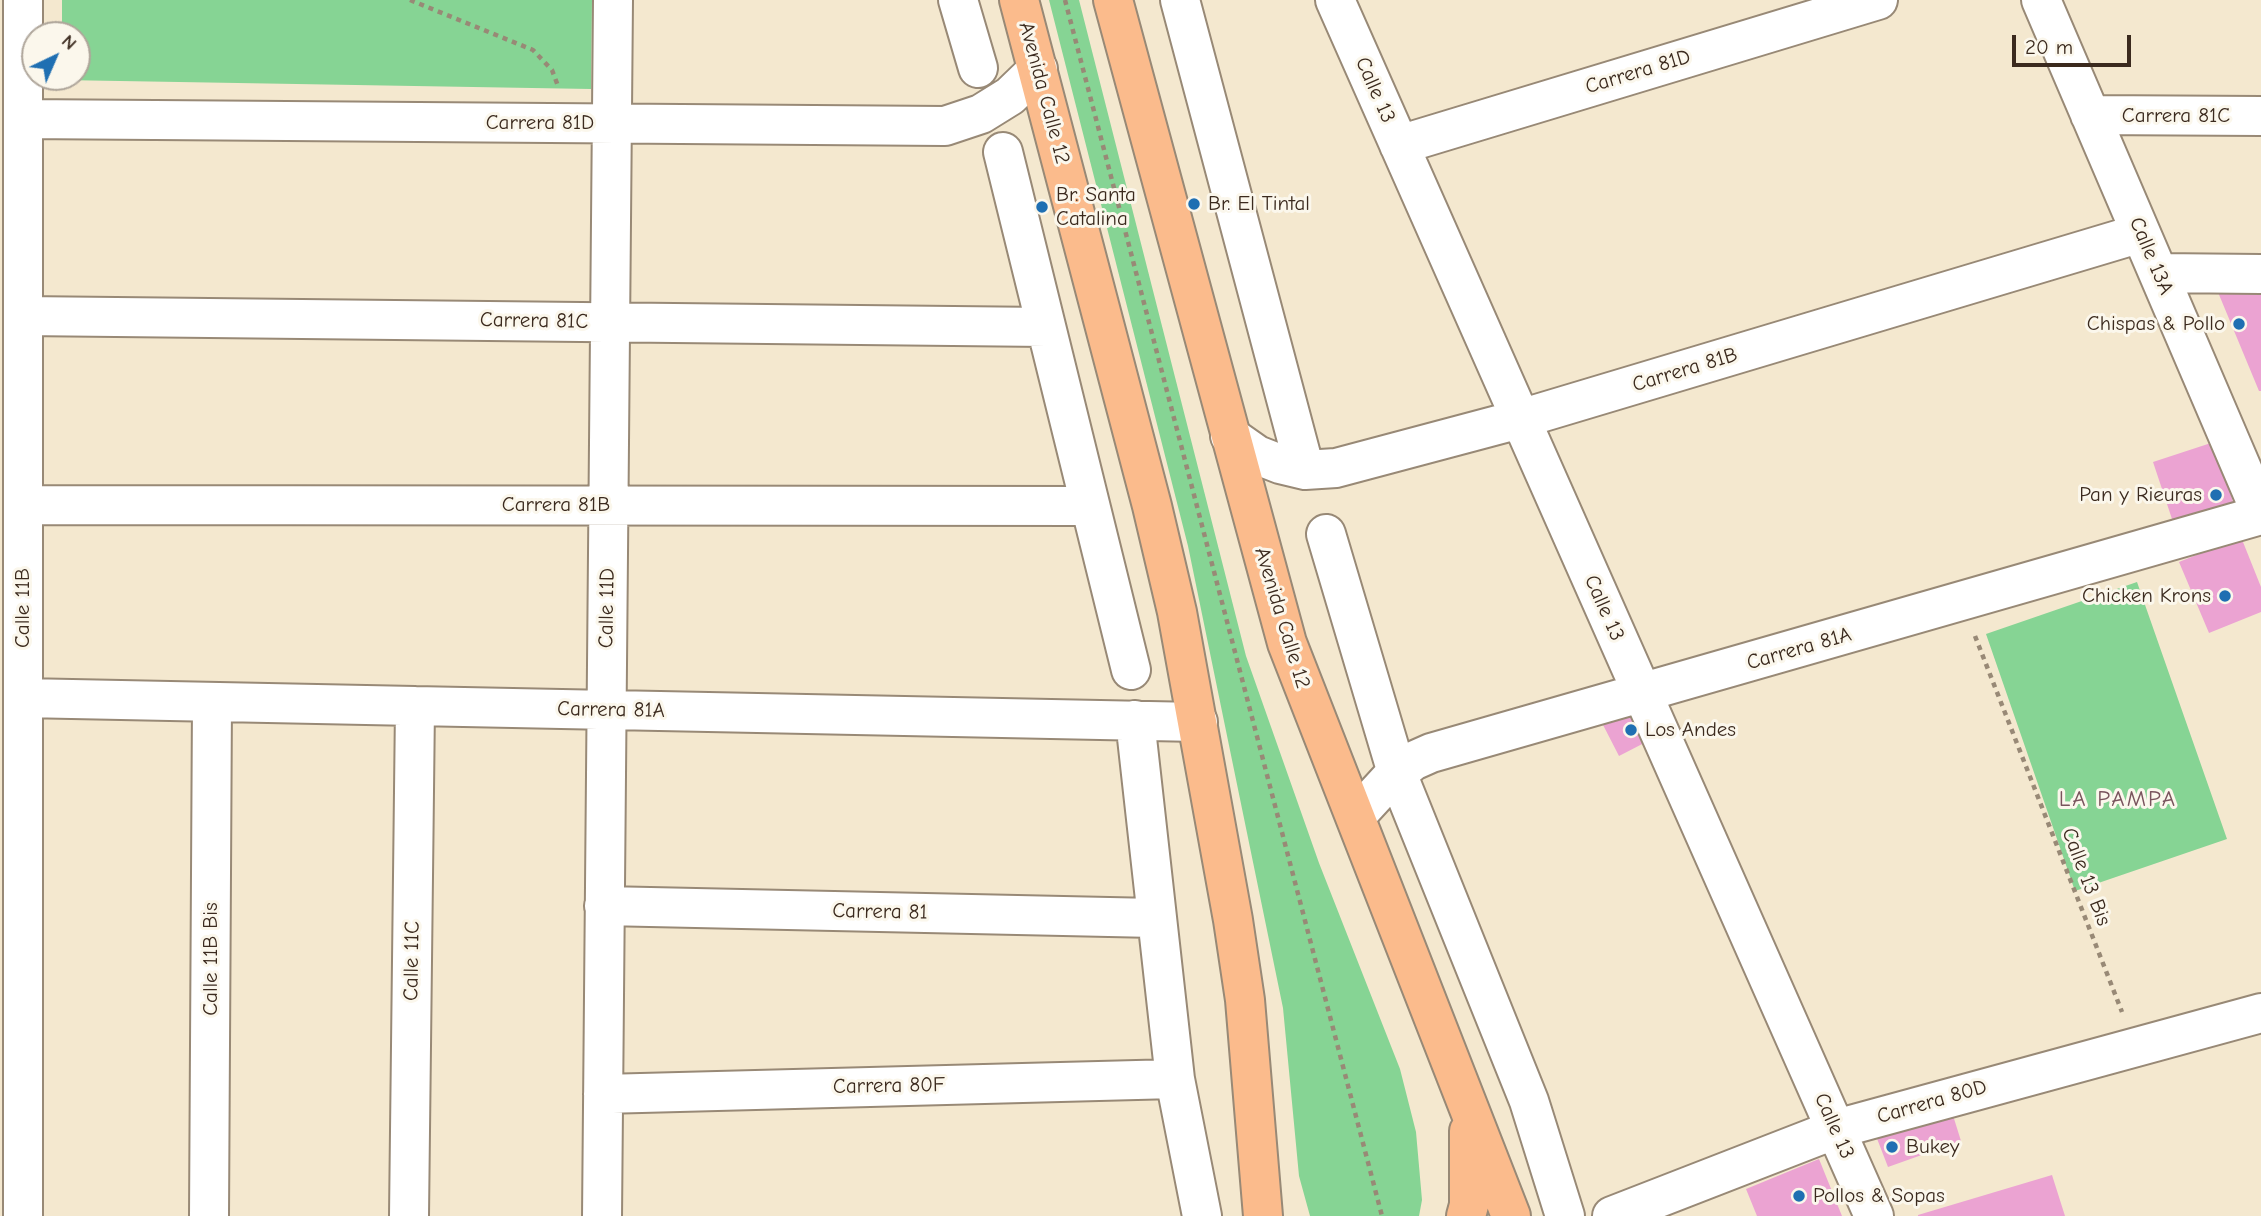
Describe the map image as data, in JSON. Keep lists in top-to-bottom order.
{
  "streets": {
    "main road": ["Avenida Calle 12"],
    "street": [
      "Carrera 81D",
      "Calle 13",
      "Carrera 81C",
      "Calle 13A",
      "Carrera 81B",
      "Calle 11B",
      "Calle 11D",
      "Carrera 81A",
      "Carrera 81",
      "Calle 11B Bis",
      "Calle 11C",
      "Carrera 80F",
      "Carrera 80D"
    ],
    "path": ["Calle 13 Bis"]
  },
  "crossings": [
    ["Carrera 81D", "Calle 13"],
    ["Carrera 81D", "Avenida Calle 12"],
    ["Carrera 81D", "Calle 11B"],
    ["Carrera 81D", "Calle 11D"],
    ["Calle 13", "Carrera 81B"],
    ["Calle 13", "Carrera 81A"],
    ["Calle 13", "Carrera 80D"],
    ["Avenida Calle 12", "Carrera 81B"],
    ["Avenida Calle 12", "Carrera 81A"],
    ["Carrera 81C", "Calle 13A"],
    ["Carrera 81C", "Calle 11B"],
    ["Carrera 81C", "Calle 11D"],
    ["Calle 13A", "Carrera 81B"],
    ["Calle 13A", "Carrera 81A"],
    ["Carrera 81B", "Calle 11B"],
    ["Carrera 81B", "Calle 11D"],
    ["Calle 11B", "Carrera 81A"],
    ["Calle 11D", "Carrera 81A"],
    ["Calle 11D", "Carrera 81"],
    ["Calle 11D", "Carrera 80F"],
    ["Carrera 81A", "Calle 13 Bis"],
    ["Carrera 81A", "Calle 11B Bis"],
    ["Carrera 81A", "Calle 11C"],
    ["Calle 13 Bis", "Carrera 80D"]
  ],
  "districts": ["LA PAMPA"],
  "places": [
    "Br. El Tintal",
    "Br. Santa Catalina",
    "Chispas & Pollo",
    "Pan y Rieuras",
    "Chicken Krons",
    "Los Andes",
    "Bukey",
    "Pollos & Sopas"
  ],
  "scale_bar": "20 m",
  "north": "top right"
}
